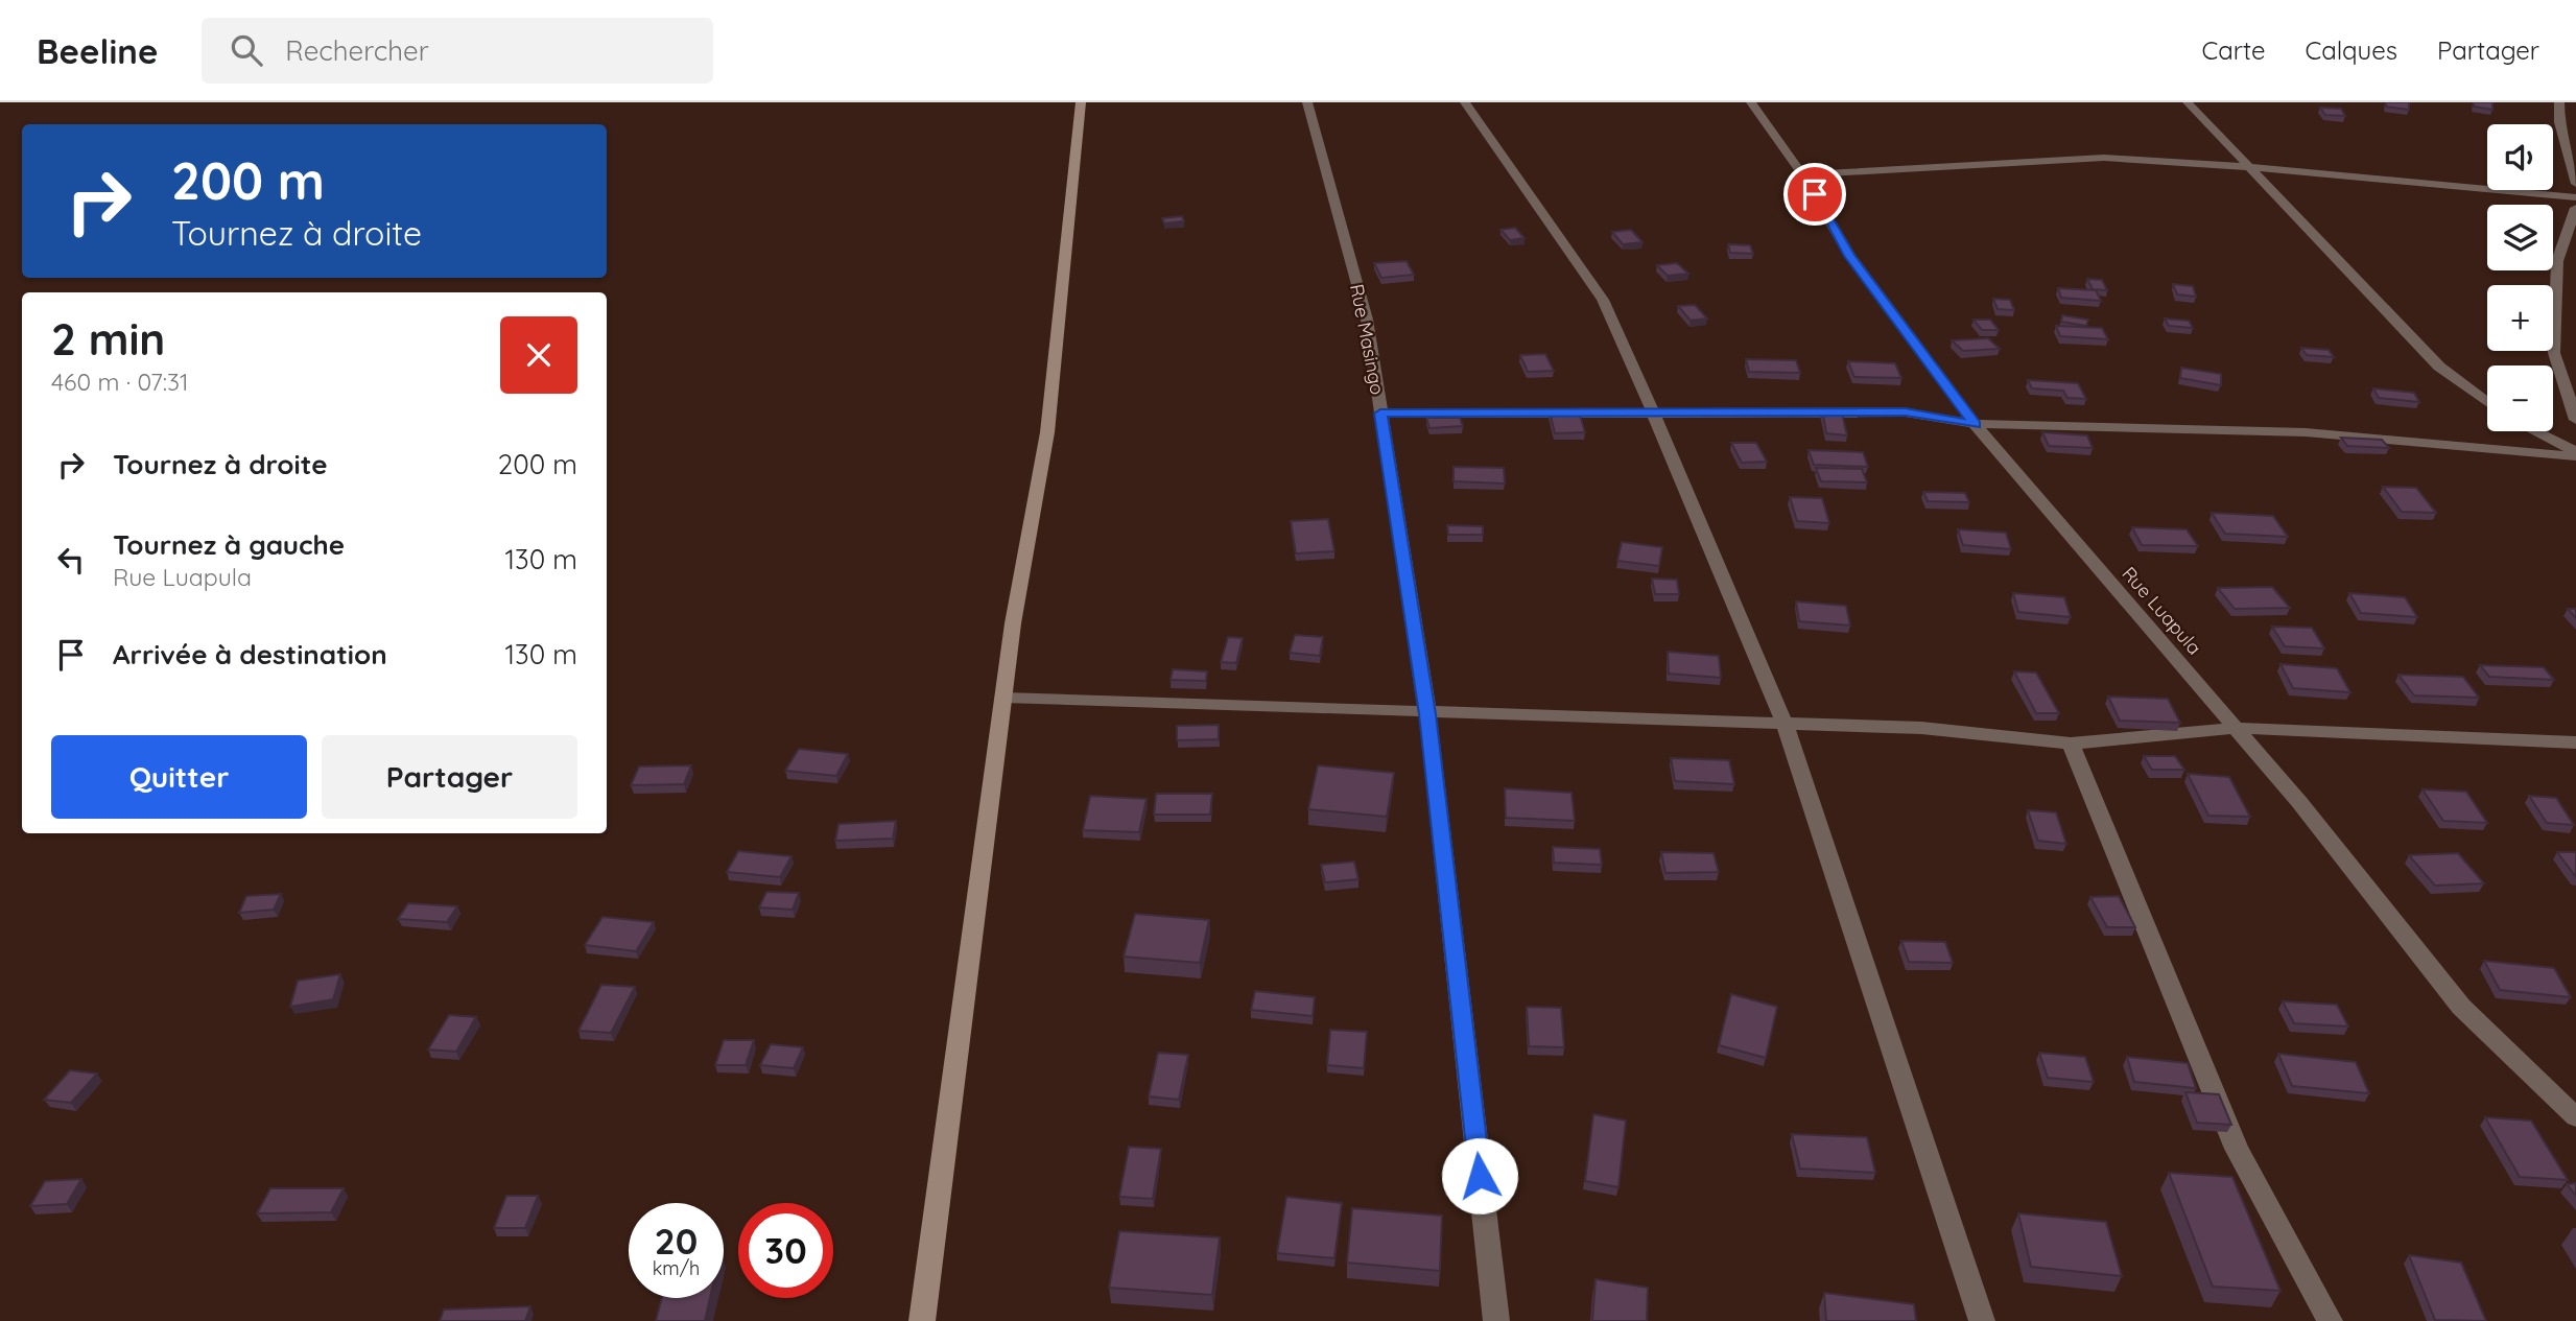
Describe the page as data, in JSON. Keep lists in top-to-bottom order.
{
  "streets": {
    "street": ["Rue Masingo", "Rue Luapula"]
  },
  "page": {
    "header": "Beeline",
    "search": "Rechercher",
    "nav": ["Carte", "Calques", "Partager"],
    "map_buttons": ["+", "−"],
    "turn": ["200 m", "Tournez à droite"],
    "heading": ["2 min", "460 m · 07:31"],
    "list": [
      {
        "name": "Tournez à droite",
        "value": "200 m"
      },
      {
        "name": "Tournez à gauche",
        "note": "Rue Luapula",
        "value": "130 m"
      },
      {
        "name": "Arrivée à destination",
        "value": "130 m"
      }
    ],
    "buttons": ["Quitter", "Partager"],
    "speed": "20 km/h",
    "limit": "30"
  }
}
